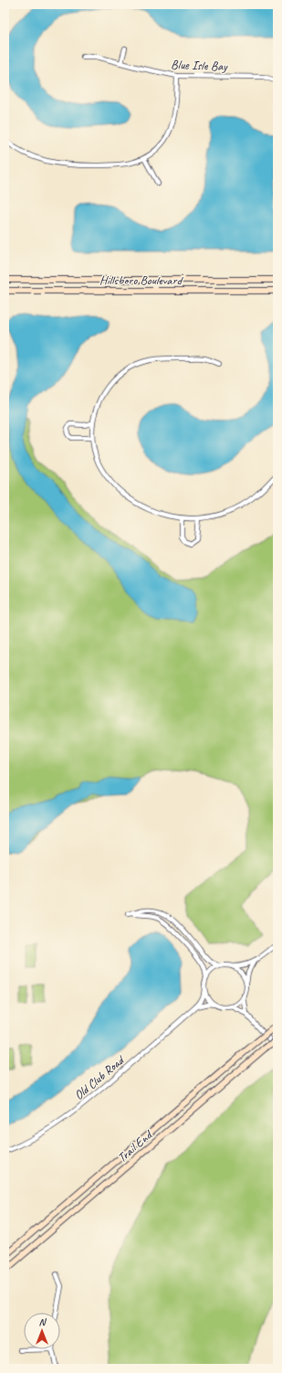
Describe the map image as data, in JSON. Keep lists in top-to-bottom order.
{
  "streets": {
    "street": [
      "Blue Isle Bay",
      "Hillsboro Boulevard",
      "Old Club Road",
      "Trail End"
    ]
  },
  "north": "top"
}
